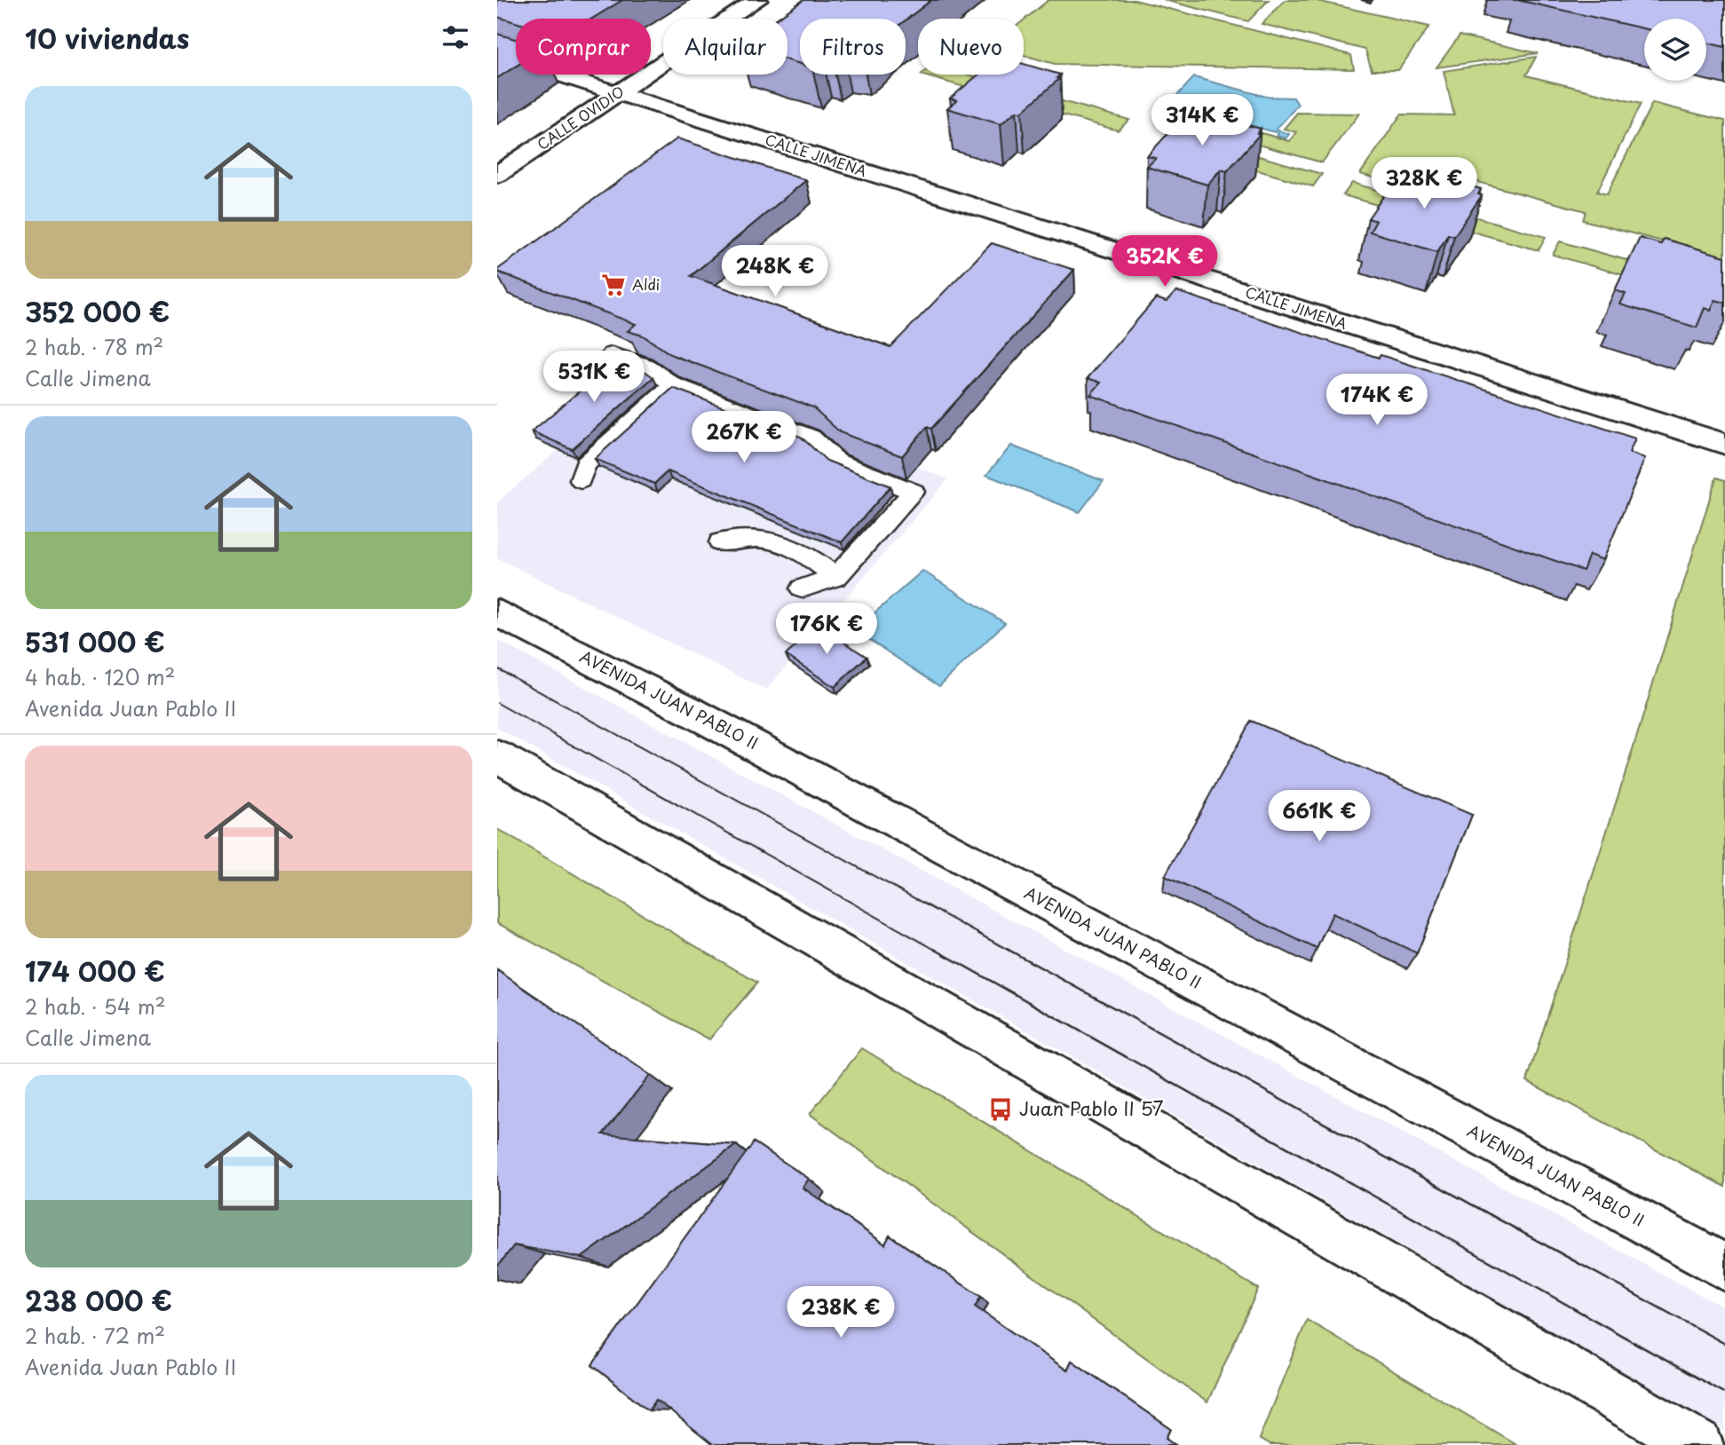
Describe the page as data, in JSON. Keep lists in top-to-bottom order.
{
  "streets": {
    "main road": ["CALLE OVIDIO", "CALLE JIMENA", "AVENIDA JUAN PABLO II"]
  },
  "crossings": [
    ["CALLE OVIDIO", "CALLE JIMENA"]
  ],
  "places": {
    "supermarket": ["Aldi"],
    "bus stop": ["Juan Pablo II 57"]
  },
  "page": {
    "heading": "10 viviendas",
    "chip": [
      "Comprar",
      "Alquilar",
      "Filtros",
      "Nuevo"
    ],
    "list": [
      {
        "name": "352 000 €",
        "note": "2 hab. · 78 m² · Calle Jimena"
      },
      {
        "name": "531 000 €",
        "note": "4 hab. · 120 m² · Avenida Juan Pablo II"
      },
      {
        "name": "174 000 €",
        "note": "2 hab. · 54 m² · Calle Jimena"
      },
      {
        "name": "238 000 €",
        "note": "2 hab. · 72 m² · Avenida Juan Pablo II"
      }
    ],
    "price": [
      "314K €",
      "328K €",
      "352K €",
      "248K €",
      "531K €",
      "174K €",
      "267K €",
      "176K €",
      "661K €",
      "238K €"
    ]
  }
}
